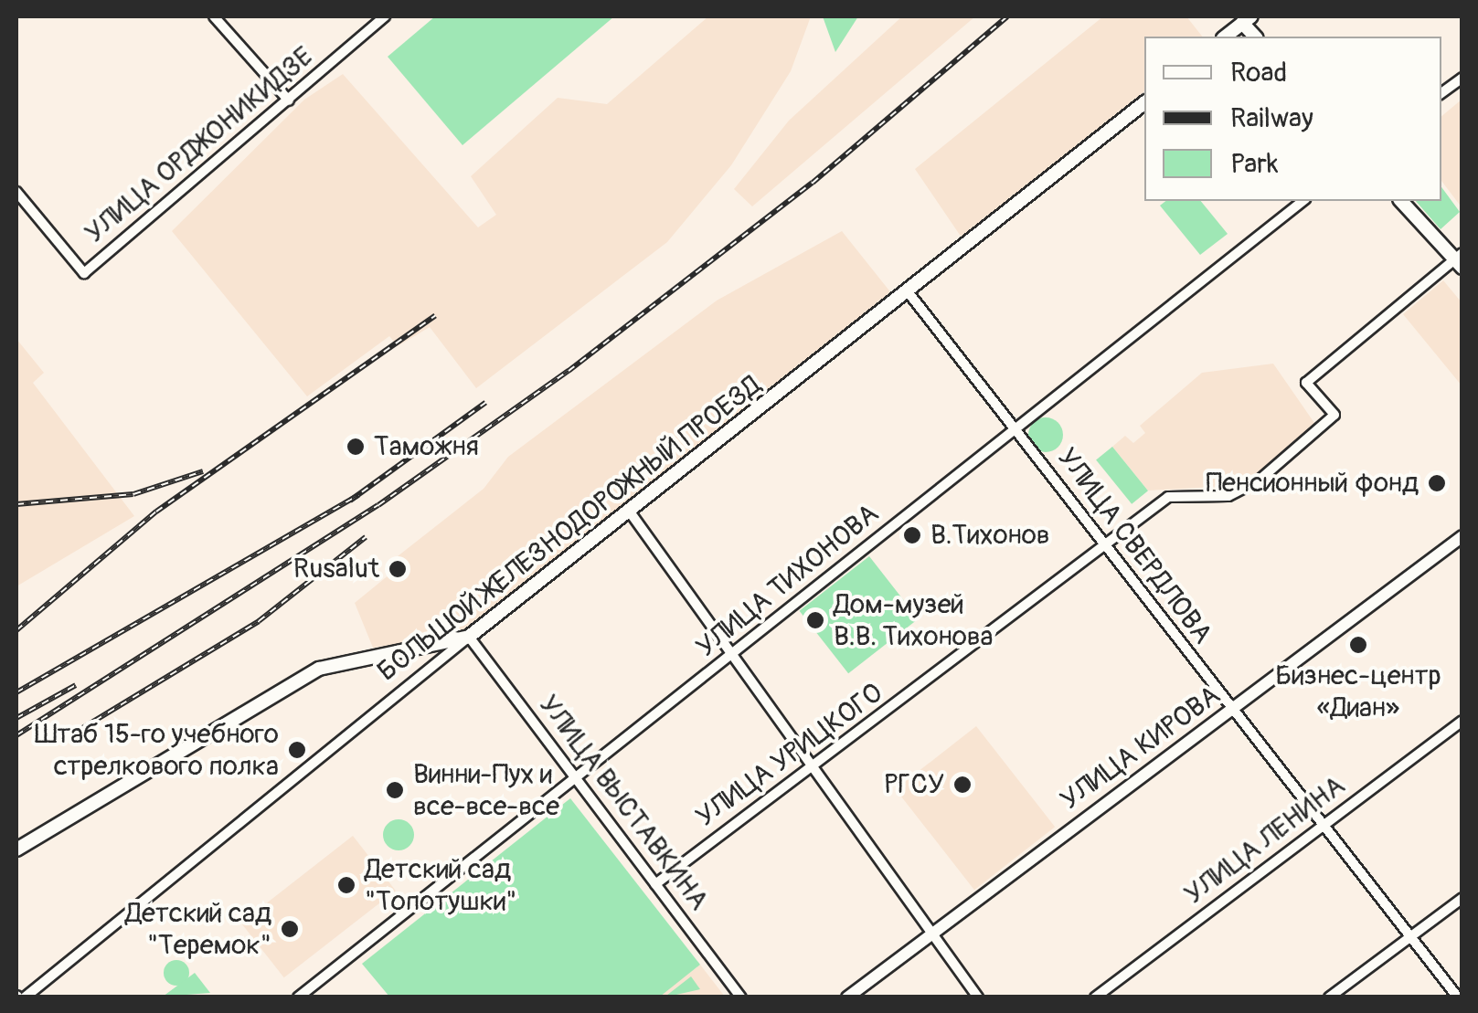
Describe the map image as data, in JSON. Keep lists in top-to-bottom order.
{
  "streets": {
    "main road": ["БОЛЬШОЙ ЖЕЛЕЗНОДОРОЖНЫЙ ПРОЕЗД"],
    "street": [
      "УЛИЦА ОРДЖОНИКИДЗЕ",
      "УЛИЦА СВЕРДЛОВА",
      "УЛИЦА ТИХОНОВА",
      "УЛИЦА КИРОВА",
      "УЛИЦА УРИЦКОГО",
      "УЛИЦА ВЫСТАВКИНА",
      "УЛИЦА ЛЕНИНА"
    ]
  },
  "crossings": [
    ["БОЛЬШОЙ ЖЕЛЕЗНОДОРОЖНЫЙ ПРОЕЗД", "УЛИЦА СВЕРДЛОВА"],
    ["БОЛЬШОЙ ЖЕЛЕЗНОДОРОЖНЫЙ ПРОЕЗД", "УЛИЦА ВЫСТАВКИНА"],
    ["УЛИЦА СВЕРДЛОВА", "УЛИЦА ТИХОНОВА"],
    ["УЛИЦА СВЕРДЛОВА", "УЛИЦА КИРОВА"],
    ["УЛИЦА СВЕРДЛОВА", "УЛИЦА УРИЦКОГО"],
    ["УЛИЦА СВЕРДЛОВА", "УЛИЦА ЛЕНИНА"],
    ["УЛИЦА ТИХОНОВА", "УЛИЦА ВЫСТАВКИНА"],
    ["УЛИЦА УРИЦКОГО", "УЛИЦА ВЫСТАВКИНА"]
  ],
  "places": [
    "Таможня",
    "Пенсионный фонд",
    "В.Тихонов",
    "Rusalut",
    "Дом-музей В.В. Тихонова",
    "Бизнес-центр «Диан»",
    "Штаб 15-го учебного стрелкового полка",
    "РГСУ",
    "Винни-Пух и все-все-все",
    "Детский сад \"Топотушки\"",
    "Детский сад \"Теремок\""
  ],
  "legend": ["Road", "Railway", "Park"]
}
